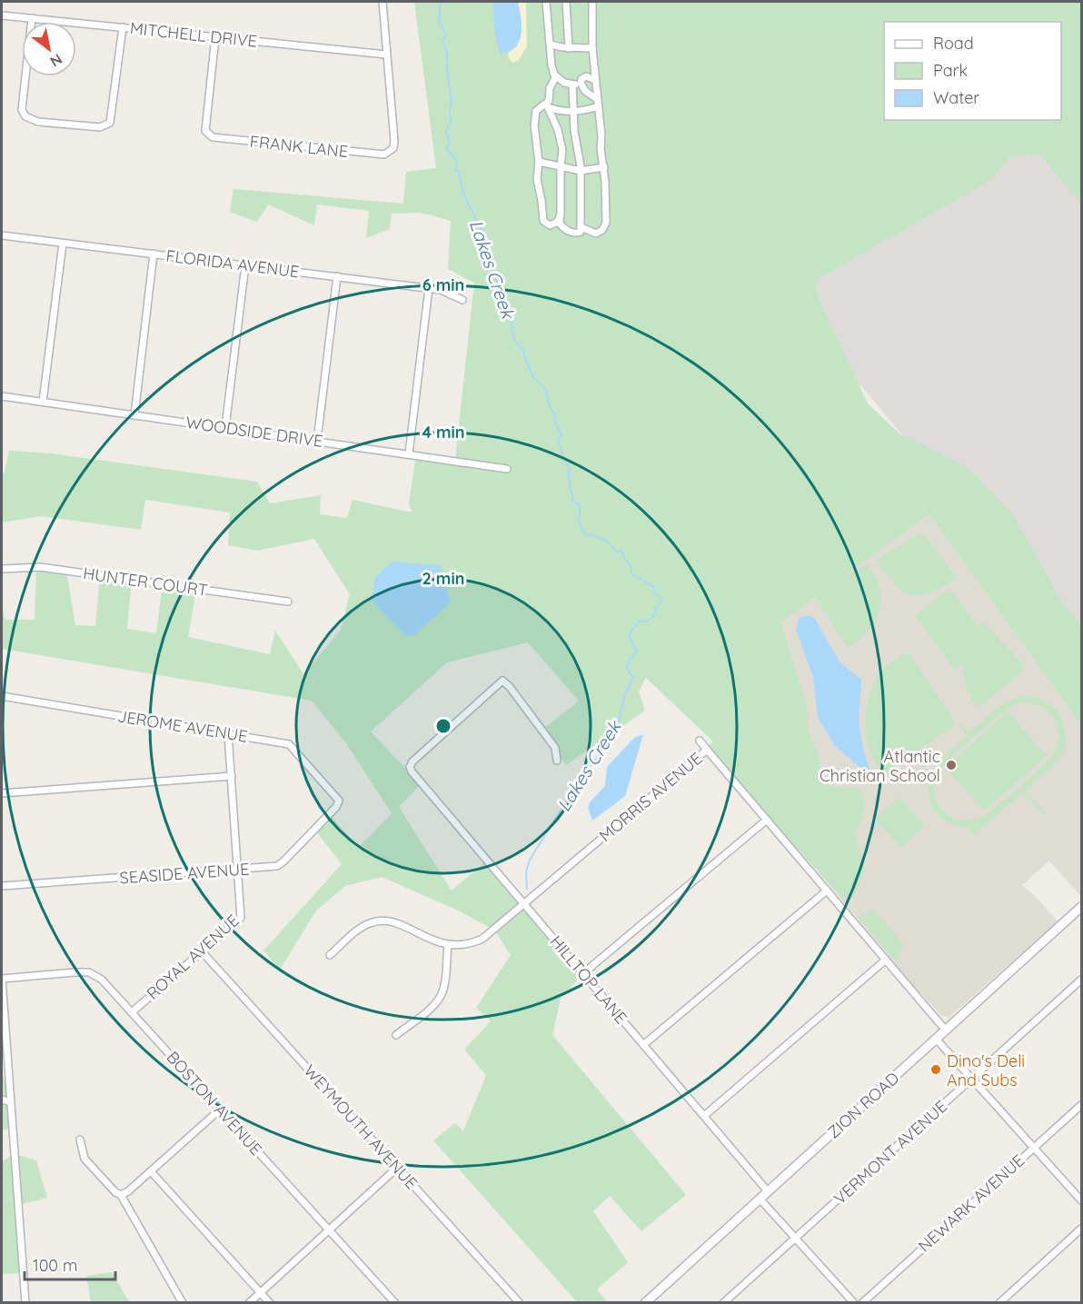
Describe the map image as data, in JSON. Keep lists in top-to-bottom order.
{
  "streets": {
    "street": [
      "MITCHELL DRIVE",
      "FRANK LANE",
      "FLORIDA AVENUE",
      "WOODSIDE DRIVE",
      "HUNTER COURT",
      "JEROME AVENUE",
      "MORRIS AVENUE",
      "SEASIDE AVENUE",
      "ROYAL AVENUE",
      "HILLTOP LANE",
      "BOSTON AVENUE",
      "ZION ROAD",
      "WEYMOUTH AVENUE",
      "VERMONT AVENUE",
      "NEWARK AVENUE"
    ]
  },
  "crossings": [
    ["MITCHELL DRIVE", "FRANK LANE"],
    ["JEROME AVENUE", "SEASIDE AVENUE"],
    ["JEROME AVENUE", "ROYAL AVENUE"],
    ["MORRIS AVENUE", "HILLTOP LANE"],
    ["MORRIS AVENUE", "ZION ROAD"],
    ["SEASIDE AVENUE", "ROYAL AVENUE"],
    ["ROYAL AVENUE", "BOSTON AVENUE"],
    ["ROYAL AVENUE", "WEYMOUTH AVENUE"],
    ["HILLTOP LANE", "ZION ROAD"]
  ],
  "water": ["Lakes Creek"],
  "places": ["Atlantic Christian School", "Dino's Deli And Subs"],
  "legend": ["Road", "Park", "Water"],
  "scale_bar": "100 m",
  "north": "bottom right",
  "rings": ["6 min", "4 min", "2 min"]
}
